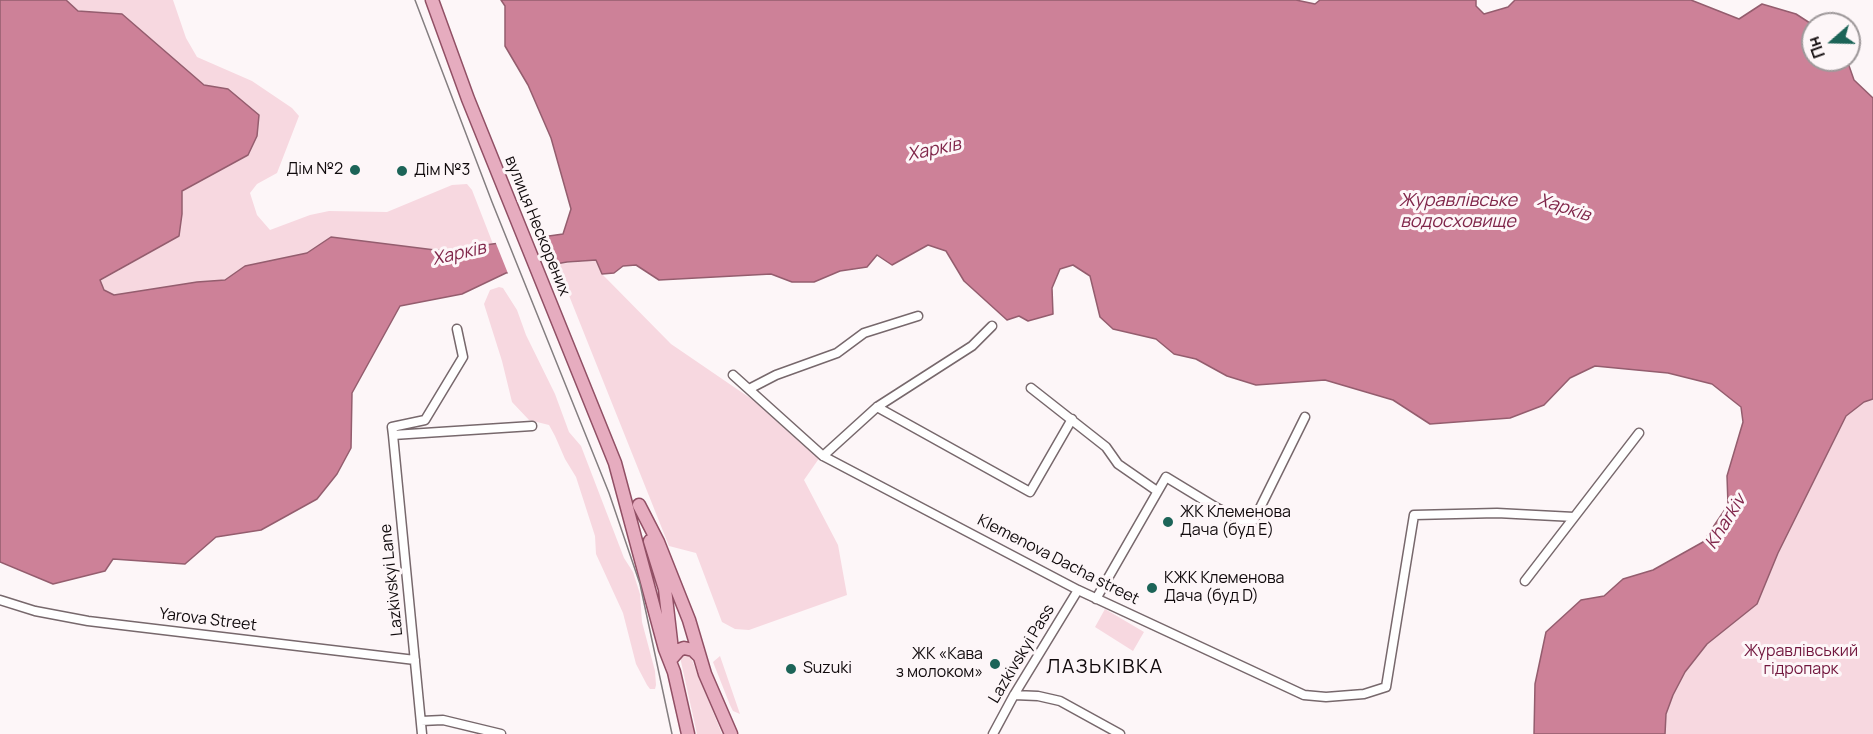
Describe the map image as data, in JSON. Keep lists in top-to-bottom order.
{
  "streets": {
    "main road": ["вулиця Нескорених"],
    "street": [
      "Klemenova Dacha street",
      "Lazkivskyi Lane",
      "Yarova Street",
      "Lazkivskyi Pass"
    ]
  },
  "crossings": [
    ["Klemenova Dacha street", "Lazkivskyi Pass"],
    ["Lazkivskyi Lane", "Yarova Street"]
  ],
  "districts": ["ЛАЗЬКІВКА"],
  "water": ["Харків", "Журавлівське водосховище", "Kharkiv"],
  "parks": ["Журавлівський гідропарк"],
  "places": [
    "Дім №2",
    "Дім №3",
    "ЖК Клеменова Дача (буд Е)",
    "КЖК Клеменова Дача (буд D)",
    "ЖК «Кава з молоком»",
    "Suzuki"
  ],
  "north": "left"
}
